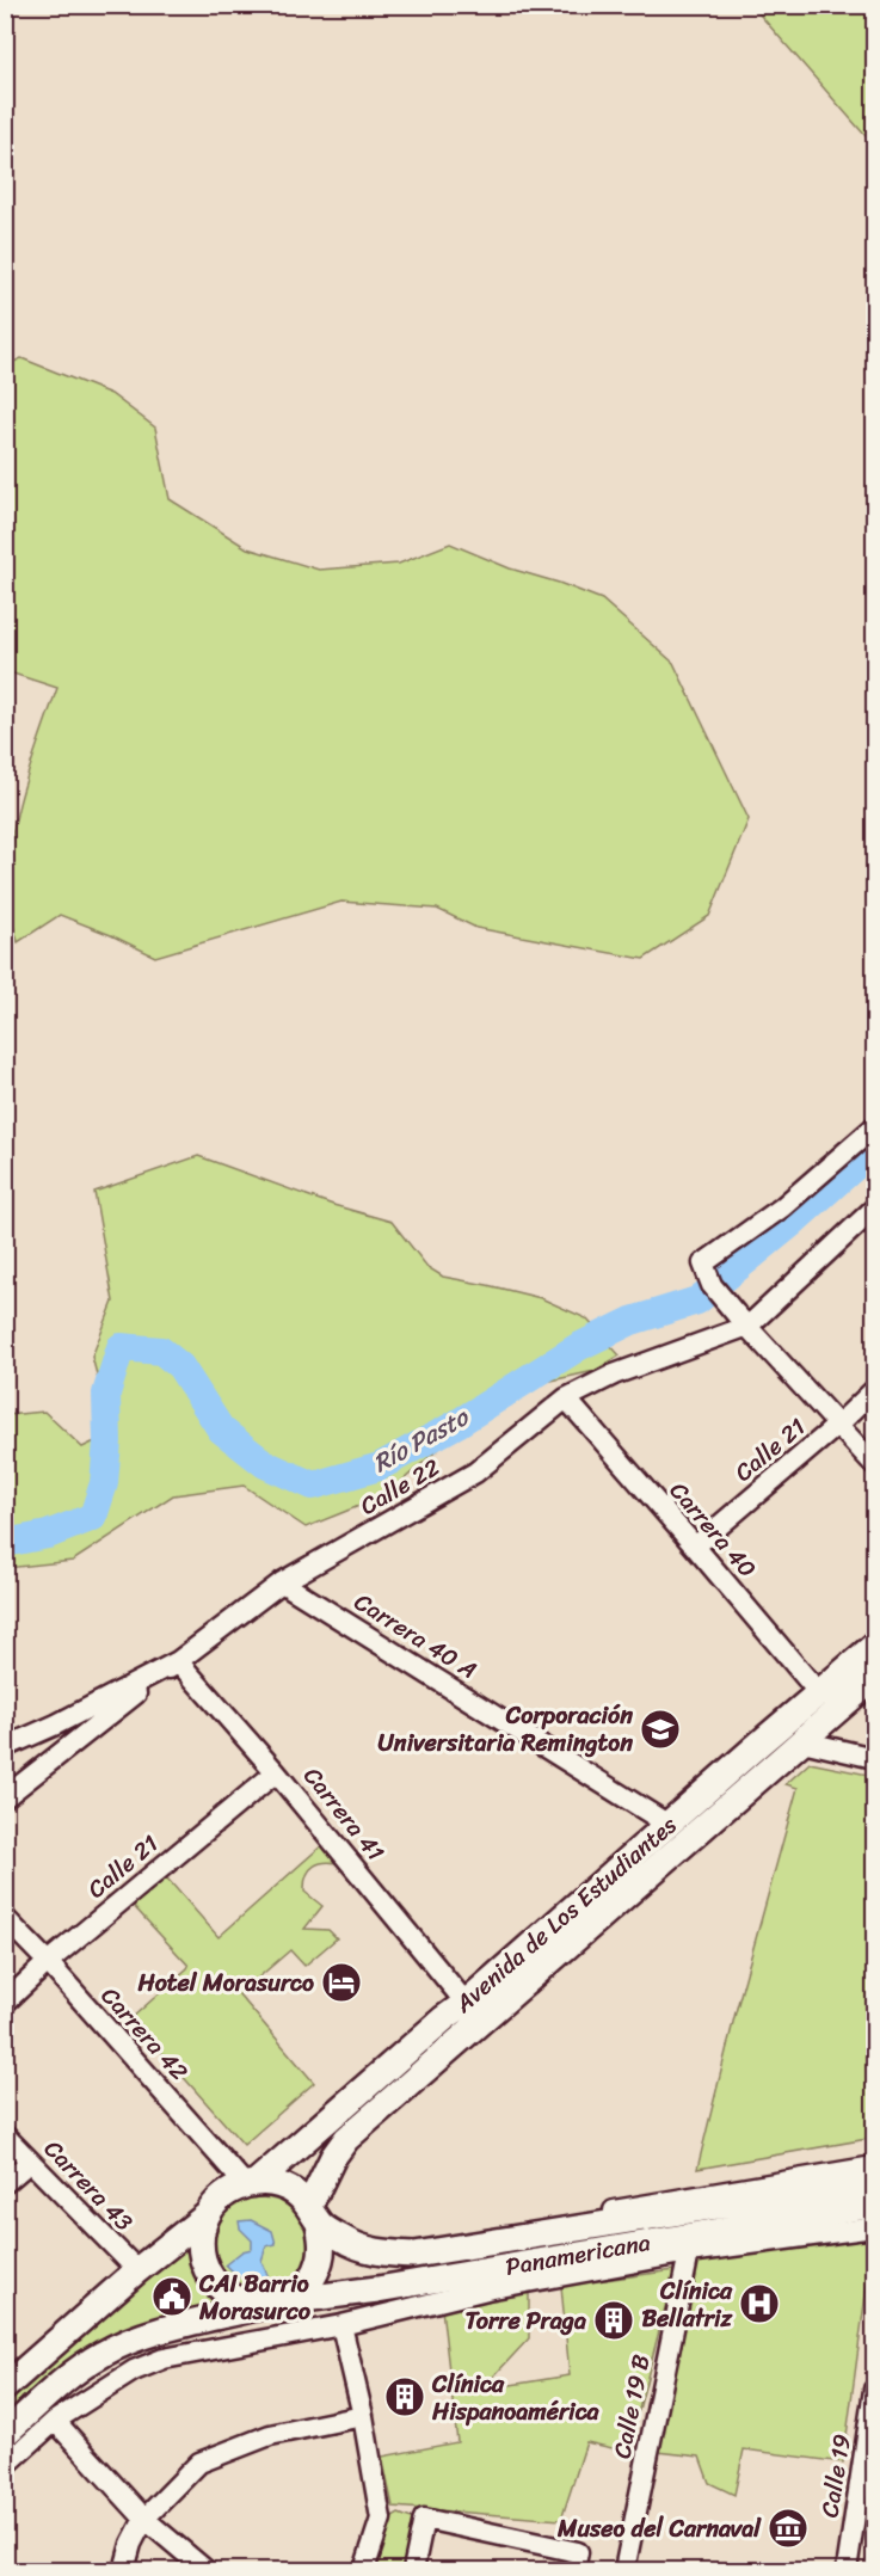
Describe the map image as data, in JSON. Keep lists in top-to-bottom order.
{
  "streets": {
    "main road": ["Avenida de Los Estudiantes", "Panamericana"],
    "street": [
      "Calle 21",
      "Calle 22",
      "Carrera 40",
      "Carrera 40 A",
      "Carrera 41",
      "Carrera 42",
      "Carrera 43",
      "Calle 19 B",
      "Calle 19"
    ]
  },
  "crossings": [
    ["Calle 21", "Carrera 40"],
    ["Calle 21", "Carrera 41"],
    ["Calle 21", "Carrera 42"],
    ["Calle 22", "Carrera 40"],
    ["Calle 22", "Carrera 40 A"],
    ["Calle 22", "Carrera 41"],
    ["Carrera 40", "Avenida de Los Estudiantes"],
    ["Carrera 40 A", "Avenida de Los Estudiantes"],
    ["Carrera 41", "Avenida de Los Estudiantes"],
    ["Avenida de Los Estudiantes", "Carrera 42"],
    ["Avenida de Los Estudiantes", "Panamericana"],
    ["Carrera 42", "Panamericana"]
  ],
  "water": ["Río Pasto"],
  "places": {
    "school or university": ["Corporación Universitaria Remington"],
    "hotel": ["Hotel Morasurco"],
    "public building": ["CAI Barrio Morasurco"],
    "hospital": ["Clínica Bellatriz"],
    "building": ["Torre Praga", "Clínica Hispanoamérica"],
    "museum": ["Museo del Carnaval"]
  }
}
